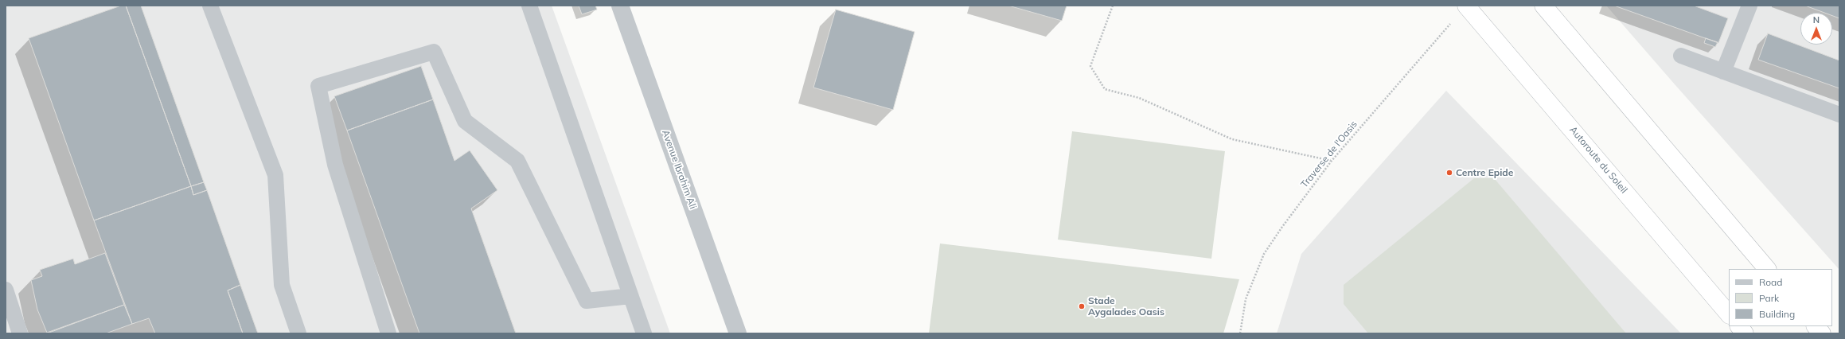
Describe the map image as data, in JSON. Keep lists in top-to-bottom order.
{
  "streets": {
    "highway": ["Autoroute du Soleil"],
    "street": ["Avenue Ibrahim Ali"],
    "path": ["Traverse de l'Oasis"]
  },
  "places": ["Centre Epide", "Stade Aygalades Oasis"],
  "legend": ["Road", "Park", "Building"],
  "north": "top"
}
